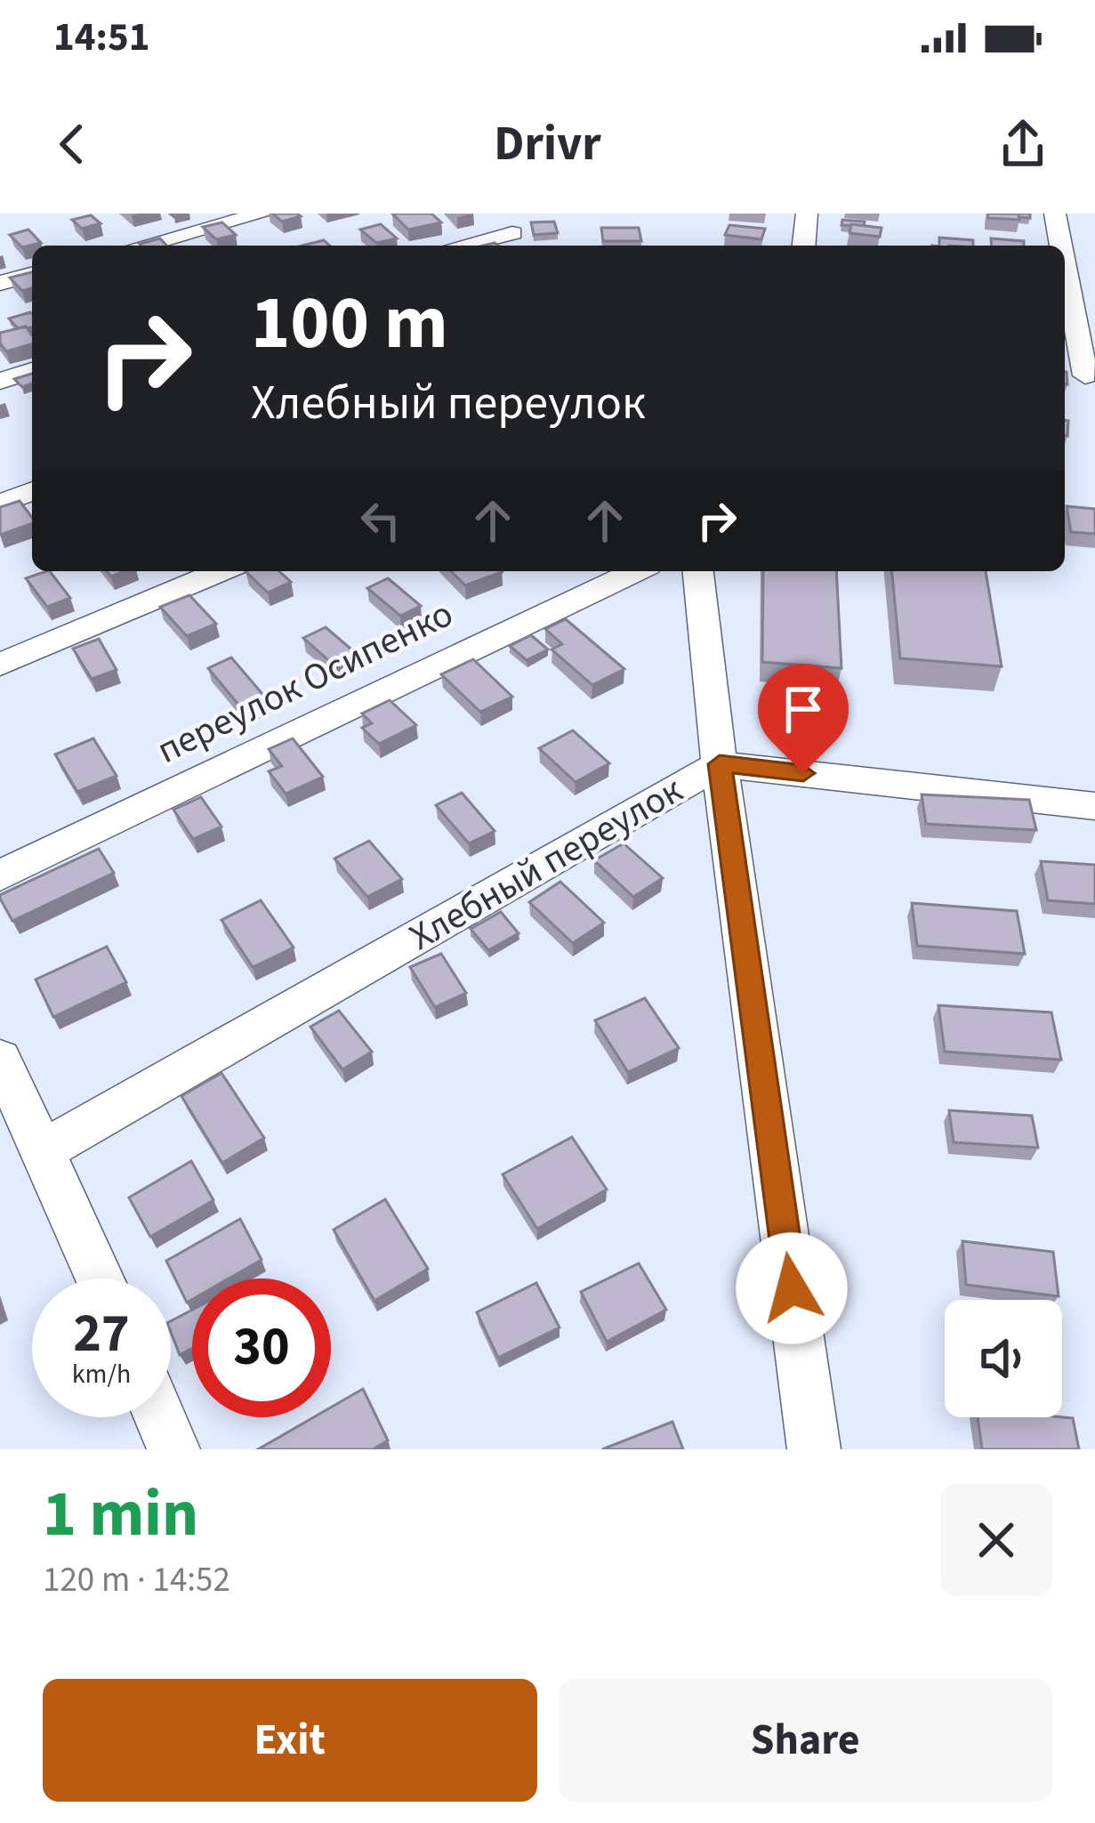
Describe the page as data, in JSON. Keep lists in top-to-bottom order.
{
  "streets": {
    "street": ["переулок Осипенко", "Хлебный переулок"]
  },
  "page": {
    "status": "14:51",
    "header": "Drivr",
    "turn": ["100 m", "Хлебный переулок"],
    "speed": "27 km/h",
    "limit": "30",
    "heading": ["1 min", "120 m · 14:52"],
    "buttons": ["Exit", "Share"]
  }
}
